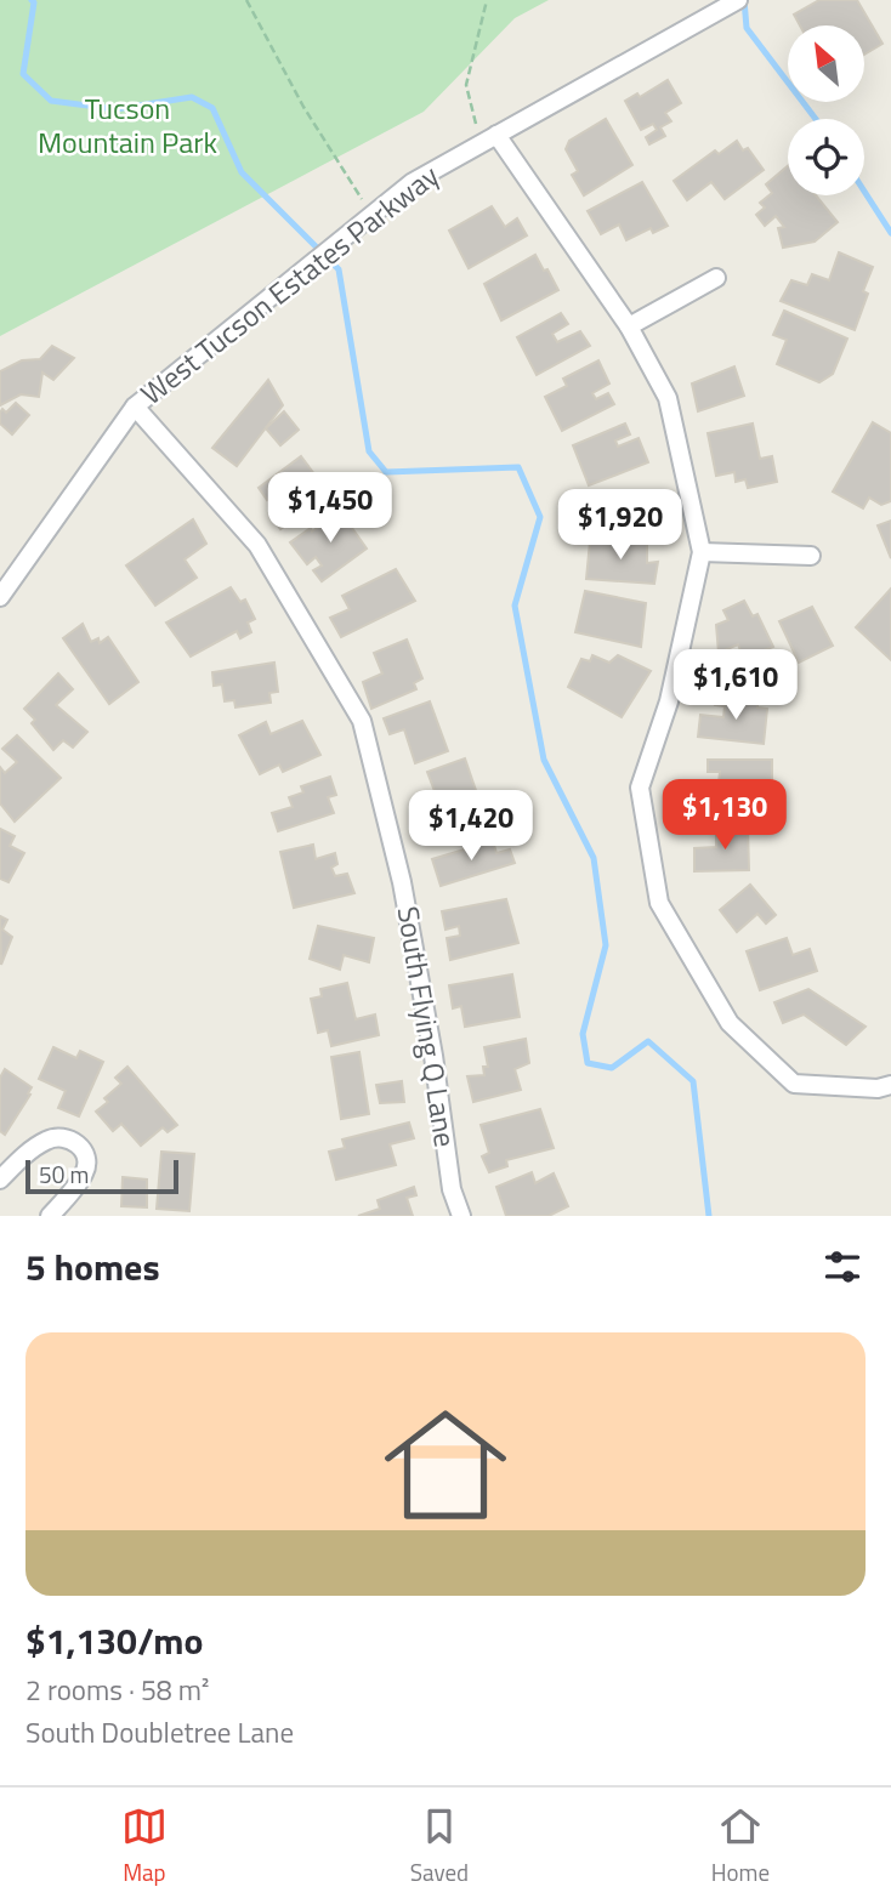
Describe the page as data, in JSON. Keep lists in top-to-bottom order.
{
  "streets": {
    "street": ["West Tucson Estates Parkway", "South Flying Q Lane"]
  },
  "crossings": [
    ["West Tucson Estates Parkway", "South Flying Q Lane"]
  ],
  "parks": ["Tucson Mountain Park"],
  "scale_bar": "50 m",
  "north": "top left",
  "page": {
    "price": [
      "$1,450",
      "$1,920",
      "$1,610",
      "$1,130",
      "$1,420"
    ],
    "scale": "50 m",
    "heading": "5 homes",
    "list": [
      {
        "name": "$1,130/mo",
        "note": "2 rooms · 58 m² · South Doubletree Lane"
      }
    ],
    "tabs": ["Map", "Saved", "Home"]
  }
}
